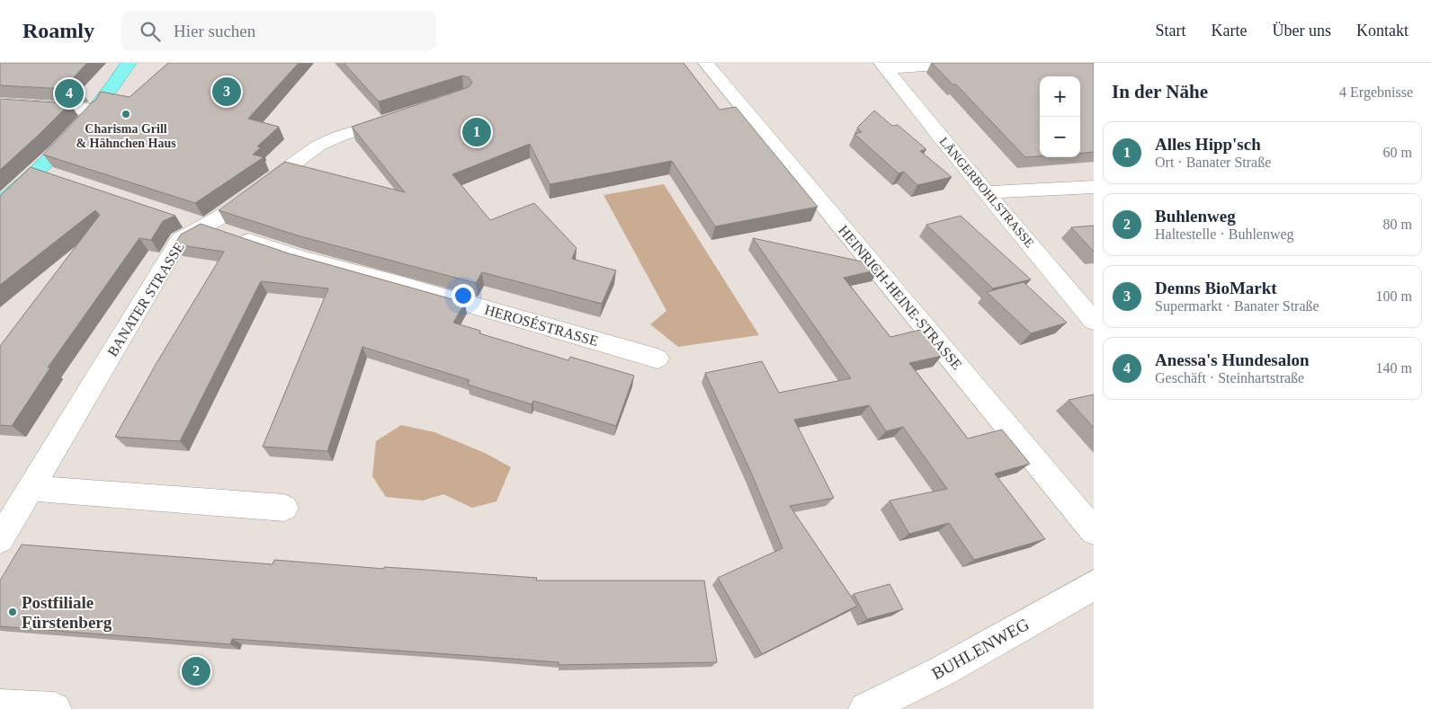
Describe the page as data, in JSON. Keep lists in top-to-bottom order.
{
  "streets": {
    "street": [
      "LÄNGERBOHLSTRASSE",
      "HEINRICH-HEINE-STRASSE",
      "BANATER STRASSE",
      "HEROSÉSTRASSE",
      "BUHLENWEG"
    ]
  },
  "crossings": [
    ["BANATER STRASSE", "HEROSÉSTRASSE"]
  ],
  "places": ["Charisma Grill & Hähnchen Haus", "Postfiliale Fürstenberg"],
  "page": {
    "header": "Roamly",
    "search": "Hier suchen",
    "nav": [
      "Start",
      "Karte",
      "Über uns",
      "Kontakt"
    ],
    "heading": ["In der Nähe", "4 Ergebnisse"],
    "pins": [
      "3",
      "4",
      "1",
      "2"
    ],
    "map_buttons": ["+", "−"],
    "list": [
      {
        "mark": "1",
        "name": "Alles Hipp'sch",
        "note": "Ort · Banater Straße",
        "value": "60 m"
      },
      {
        "mark": "2",
        "name": "Buhlenweg",
        "note": "Haltestelle · Buhlenweg",
        "value": "80 m"
      },
      {
        "mark": "3",
        "name": "Denns BioMarkt",
        "note": "Supermarkt · Banater Straße",
        "value": "100 m"
      },
      {
        "mark": "4",
        "name": "Anessa's Hundesalon",
        "note": "Geschäft · Steinhartstraße",
        "value": "140 m"
      }
    ]
  }
}
